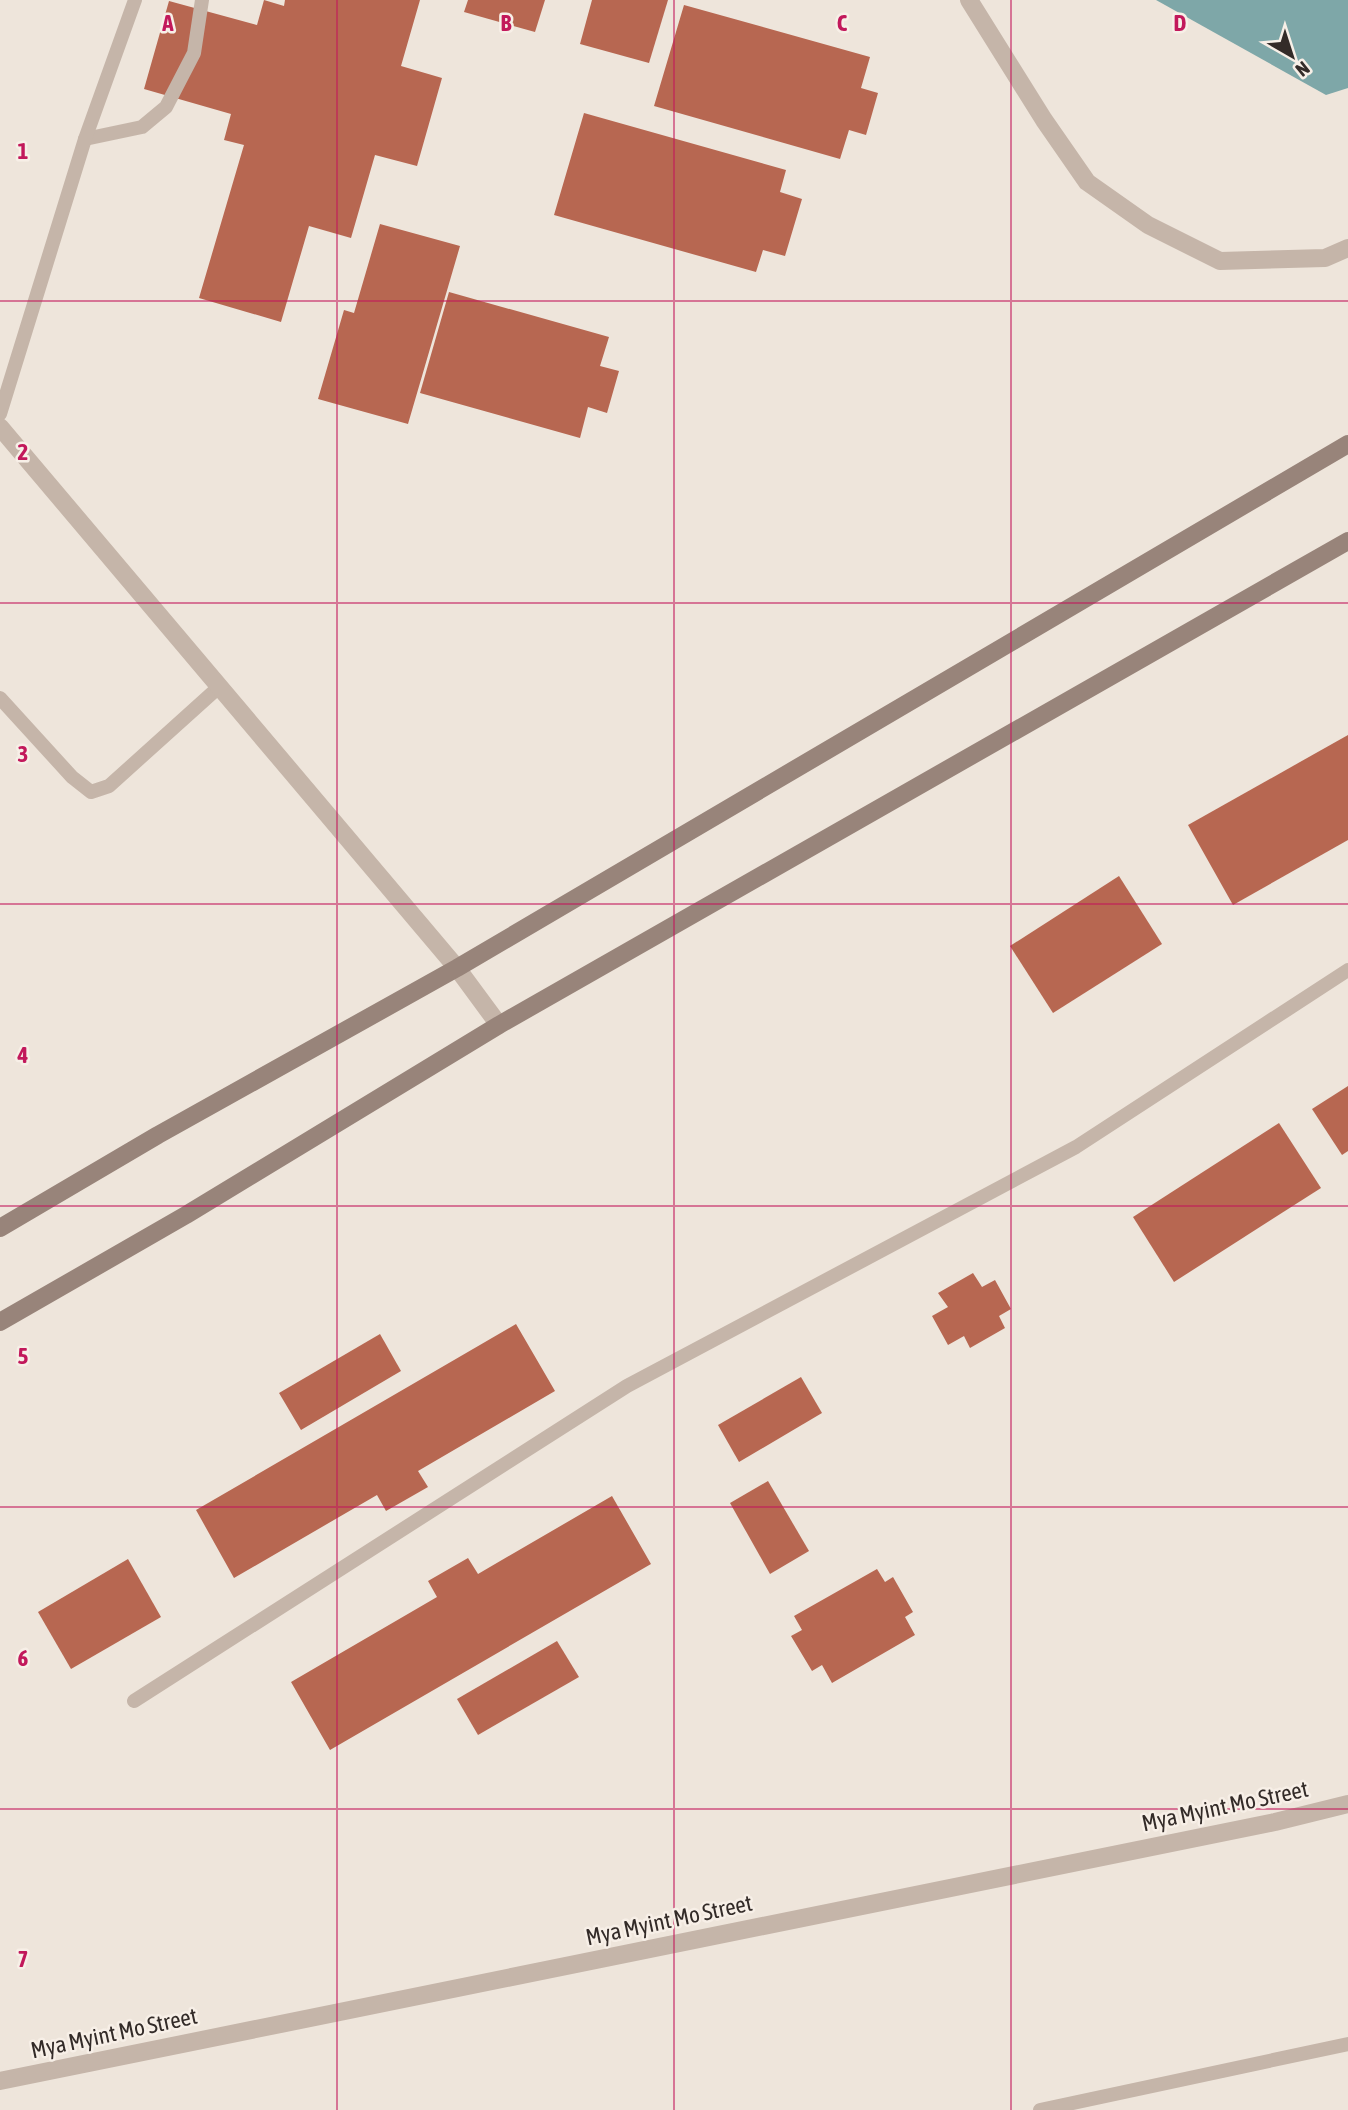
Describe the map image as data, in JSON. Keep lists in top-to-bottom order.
{
  "streets": {
    "street": ["Mya Myint Mo Street"]
  },
  "north": "bottom right",
  "grid": {
    "columns": [
      "A",
      "B",
      "C",
      "D"
    ],
    "rows": [
      "1",
      "2",
      "3",
      "4",
      "5",
      "6",
      "7"
    ]
  }
}
